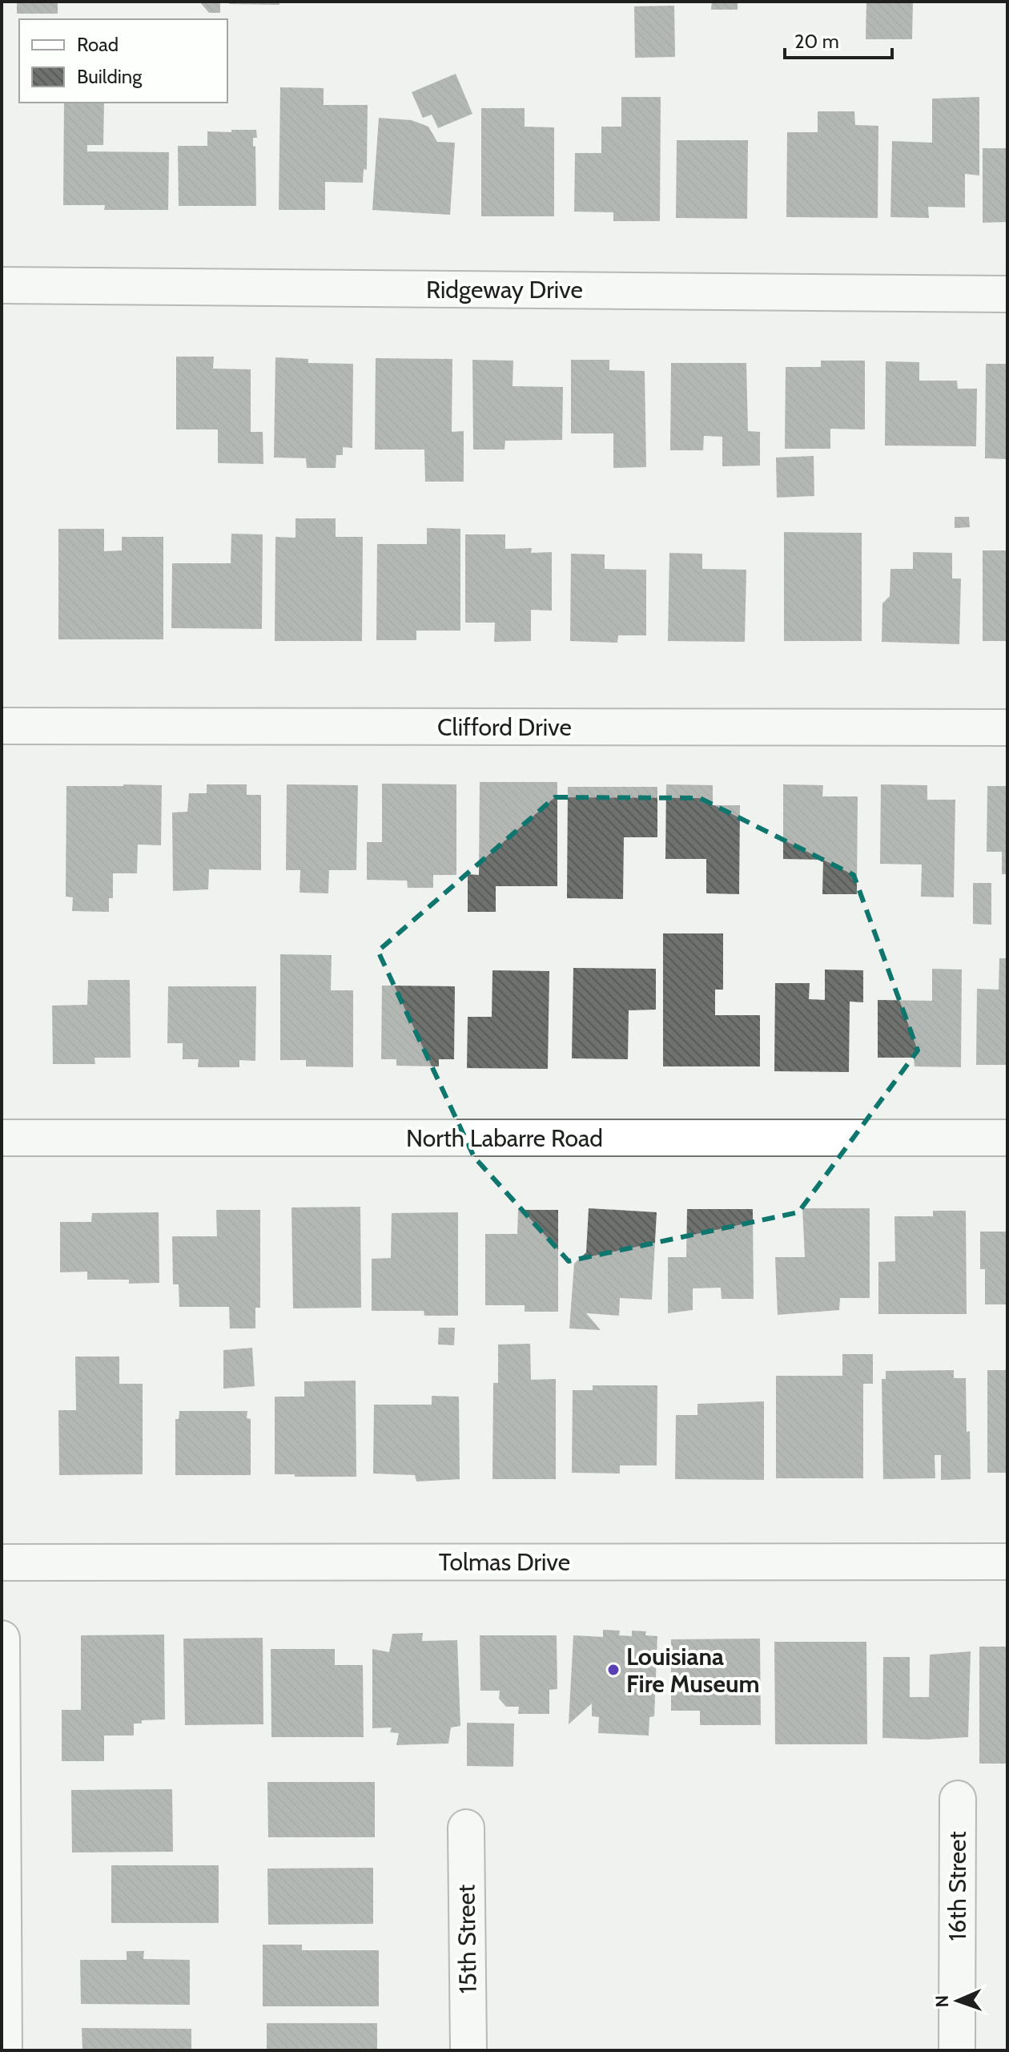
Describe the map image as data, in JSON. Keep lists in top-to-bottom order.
{
  "streets": {
    "street": [
      "Ridgeway Drive",
      "Clifford Drive",
      "North Labarre Road",
      "Tolmas Drive",
      "16th Street",
      "15th Street"
    ]
  },
  "places": ["Louisiana Fire Museum"],
  "legend": ["Road", "Building"],
  "scale_bar": "20 m",
  "north": "left"
}
